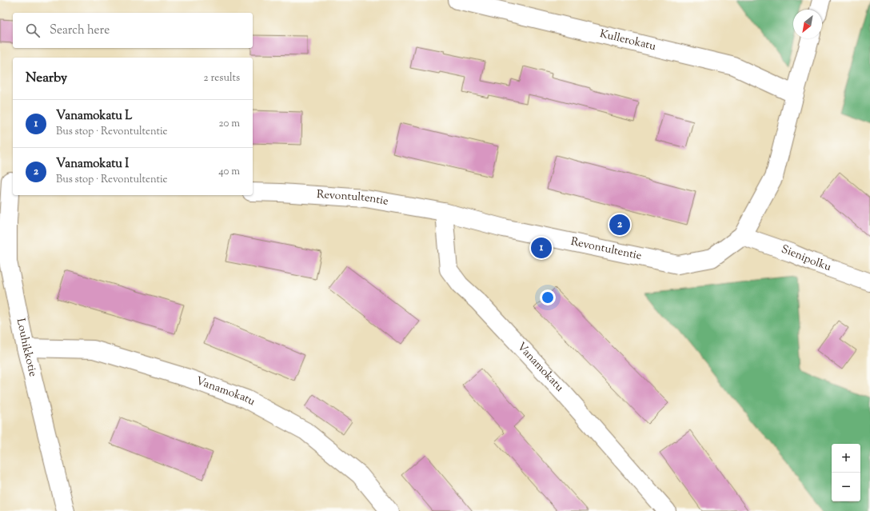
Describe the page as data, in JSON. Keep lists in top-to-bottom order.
{
  "streets": {
    "street": [
      "Kullerokatu",
      "Revontultentie",
      "Sienipolku",
      "Louhikkotie",
      "Vanamokatu"
    ]
  },
  "crossings": [
    ["Kullerokatu", "Revontultentie"],
    ["Revontultentie", "Sienipolku"],
    ["Revontultentie", "Vanamokatu"],
    ["Louhikkotie", "Vanamokatu"]
  ],
  "north": "bottom left",
  "page": {
    "search": "Search here",
    "heading": ["Nearby", "2 results"],
    "list": [
      {
        "mark": "1",
        "name": "Vanamokatu L",
        "note": "Bus stop · Revontultentie",
        "value": "20 m"
      },
      {
        "mark": "2",
        "name": "Vanamokatu I",
        "note": "Bus stop · Revontultentie",
        "value": "40 m"
      }
    ],
    "pins": ["2", "1"],
    "map_buttons": ["+", "−"]
  }
}
